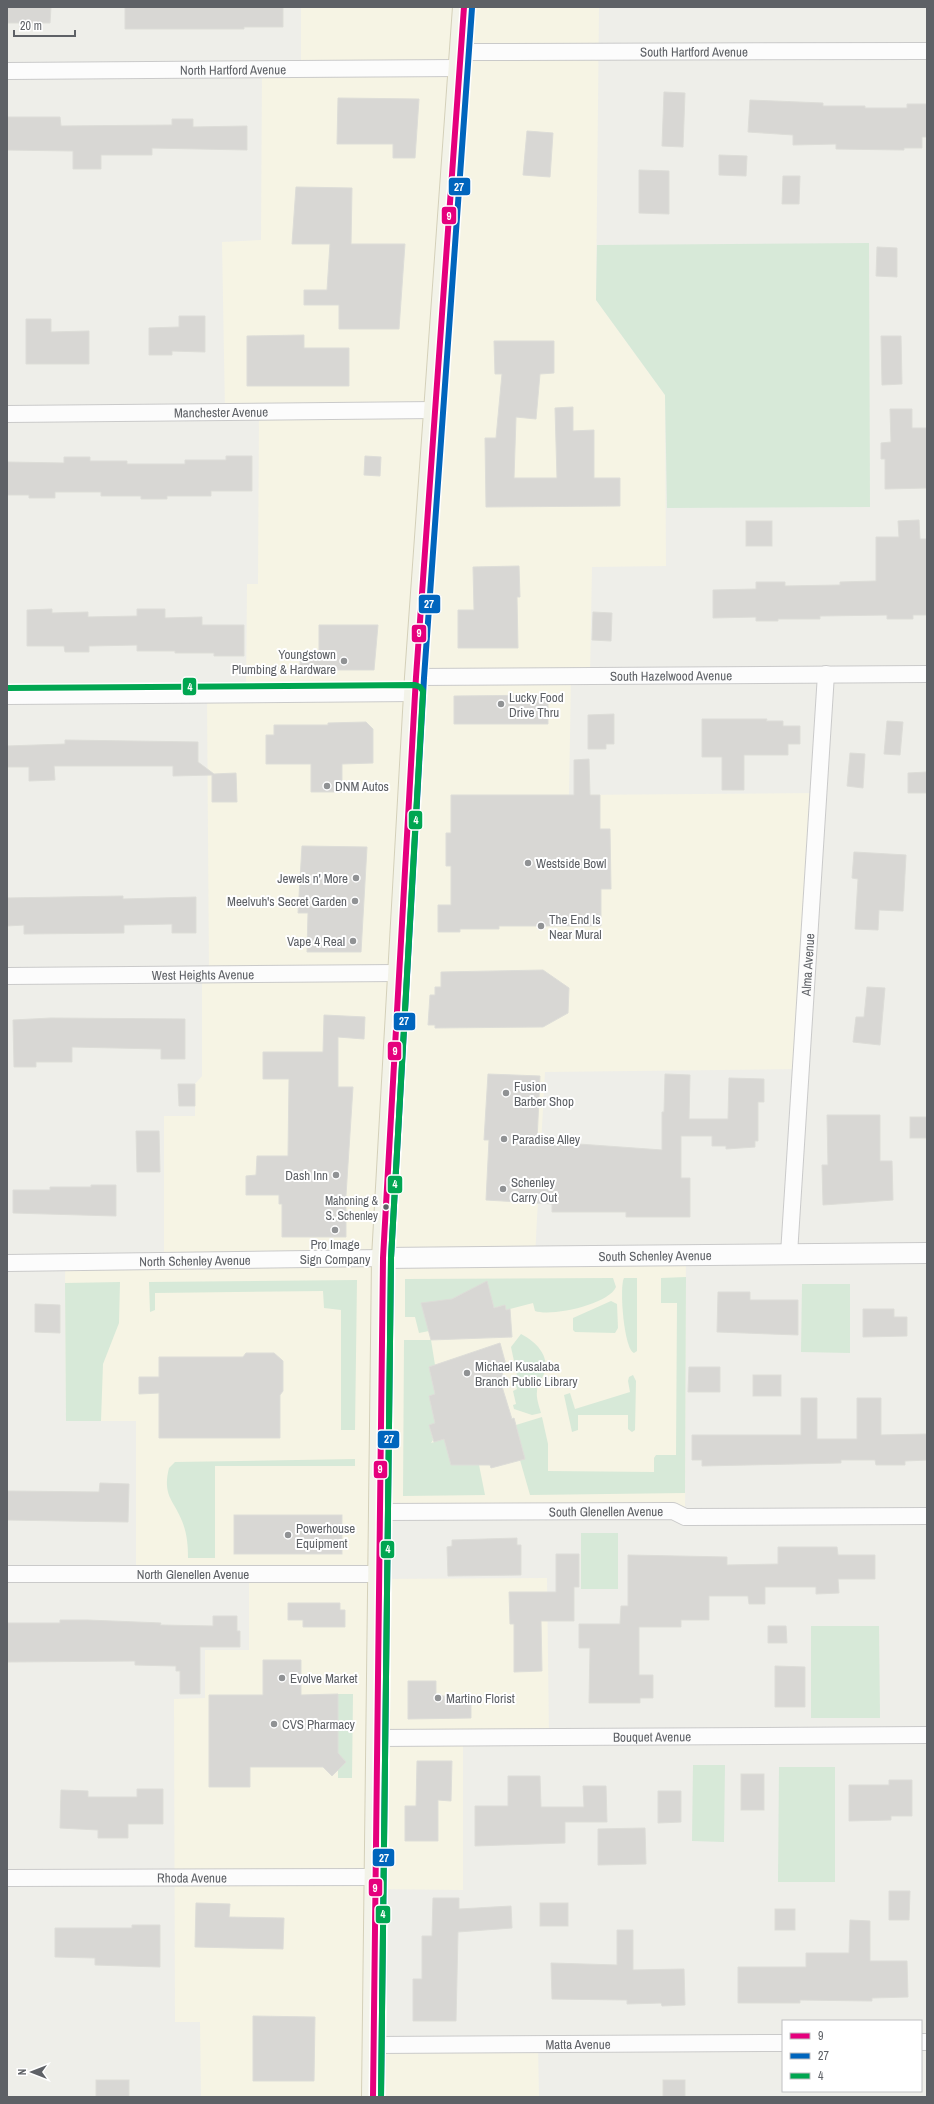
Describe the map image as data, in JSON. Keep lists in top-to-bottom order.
{
  "streets": {
    "street": [
      "South Hartford Avenue",
      "North Hartford Avenue",
      "Manchester Avenue",
      "South Hazelwood Avenue",
      "Alma Avenue",
      "West Heights Avenue",
      "South Schenley Avenue",
      "North Schenley Avenue",
      "South Glenellen Avenue",
      "North Glenellen Avenue",
      "Bouquet Avenue",
      "Rhoda Avenue",
      "Matta Avenue"
    ]
  },
  "crossings": [
    ["South Hartford Avenue", "North Hartford Avenue"],
    ["South Hazelwood Avenue", "Alma Avenue"],
    ["Alma Avenue", "South Schenley Avenue"],
    ["South Schenley Avenue", "North Schenley Avenue"]
  ],
  "places": [
    "Youngstown Plumbing & Hardware",
    "Lucky Food Drive Thru",
    "DNM Autos",
    "Westside Bowl",
    "Jewels n' More",
    "Meelvuh's Secret Garden",
    "The End Is Near Mural",
    "Vape 4 Real",
    "Fusion Barber Shop",
    "Paradise Alley",
    "Dash Inn",
    "Schenley Carry Out",
    "Mahoning & S. Schenley",
    "Pro Image Sign Company",
    "Michael Kusalaba Branch Public Library",
    "Powerhouse Equipment",
    "Evolve Market",
    "Martino Florist",
    "CVS Pharmacy"
  ],
  "lines": ["transit line 9", "transit line 27", "transit line 4"],
  "legend": ["9", "27", "4"],
  "scale_bar": "20 m",
  "north": "left"
}
